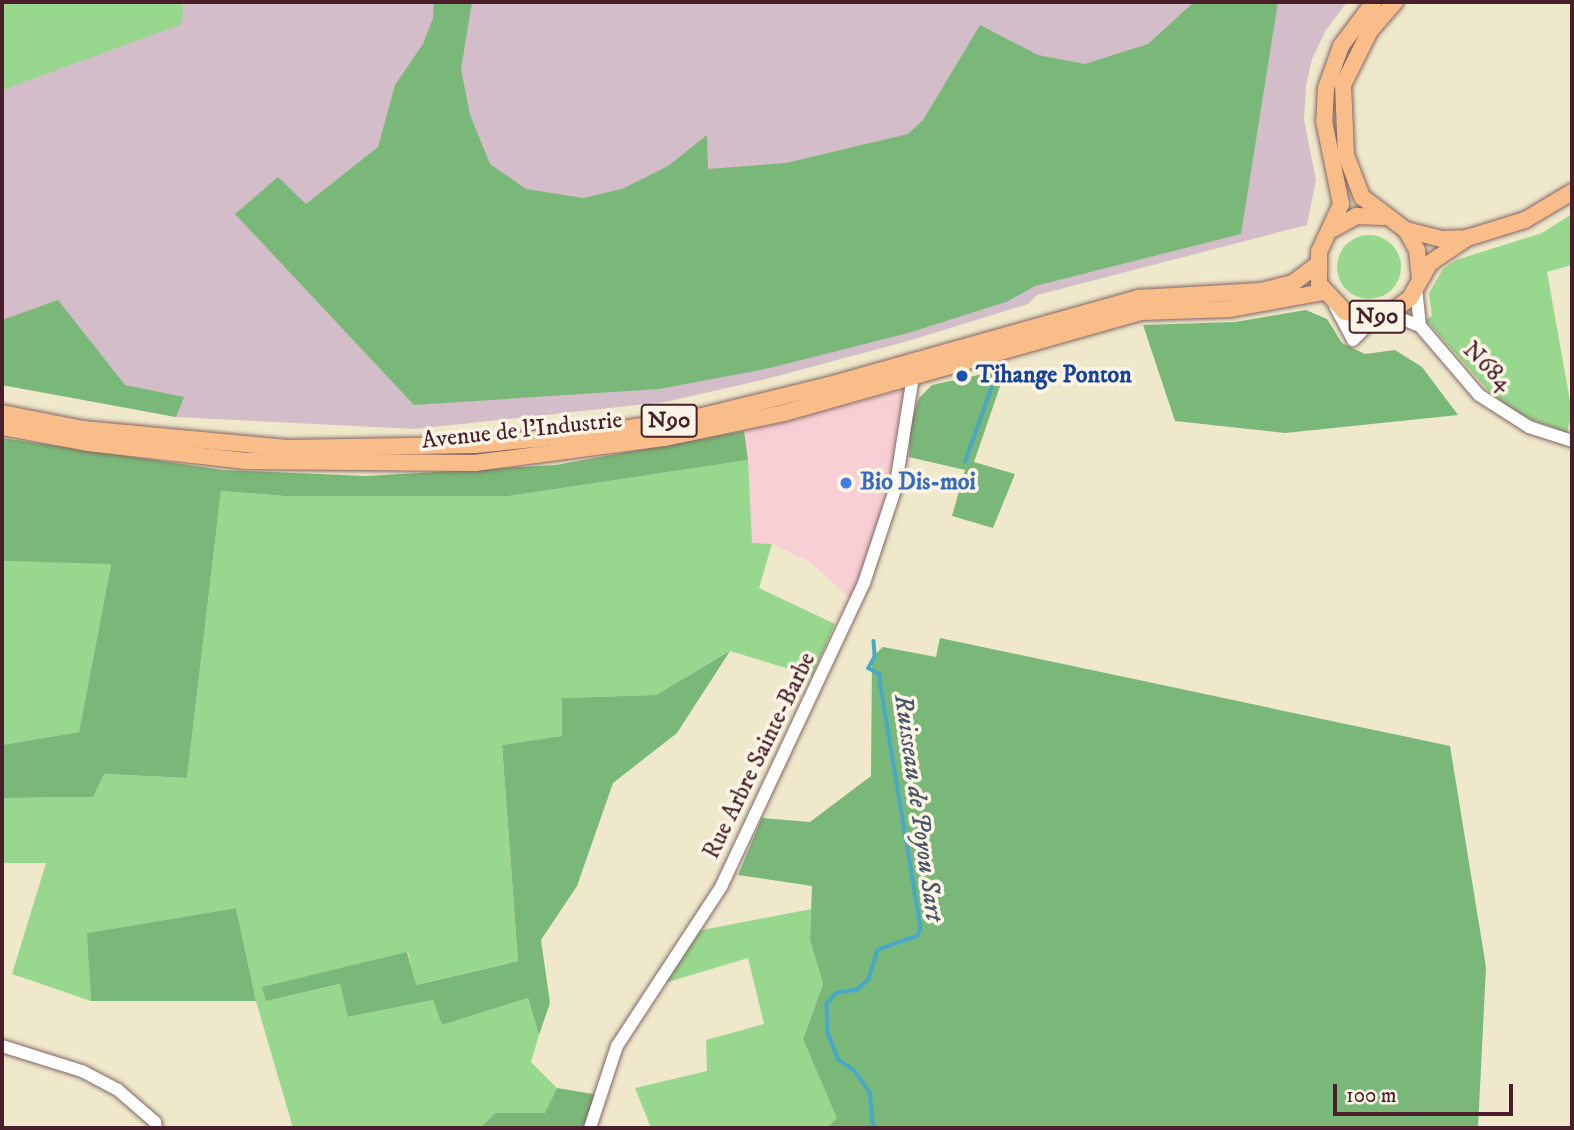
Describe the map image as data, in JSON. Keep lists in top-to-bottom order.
{
  "streets": {
    "main road": ["N90", "Avenue de l'Industrie"],
    "street": ["N684", "Rue Arbre Sainte-Barbe"]
  },
  "crossings": [
    ["N90", "N684"],
    ["N90", "Avenue de l'Industrie"],
    ["N684", "Avenue de l'Industrie"],
    ["Avenue de l'Industrie", "Rue Arbre Sainte-Barbe"]
  ],
  "water": ["Ruisseau de Poyou Sart"],
  "places": ["Tihange Ponton", "Bio Dis-moi"],
  "scale_bar": "100 m"
}
